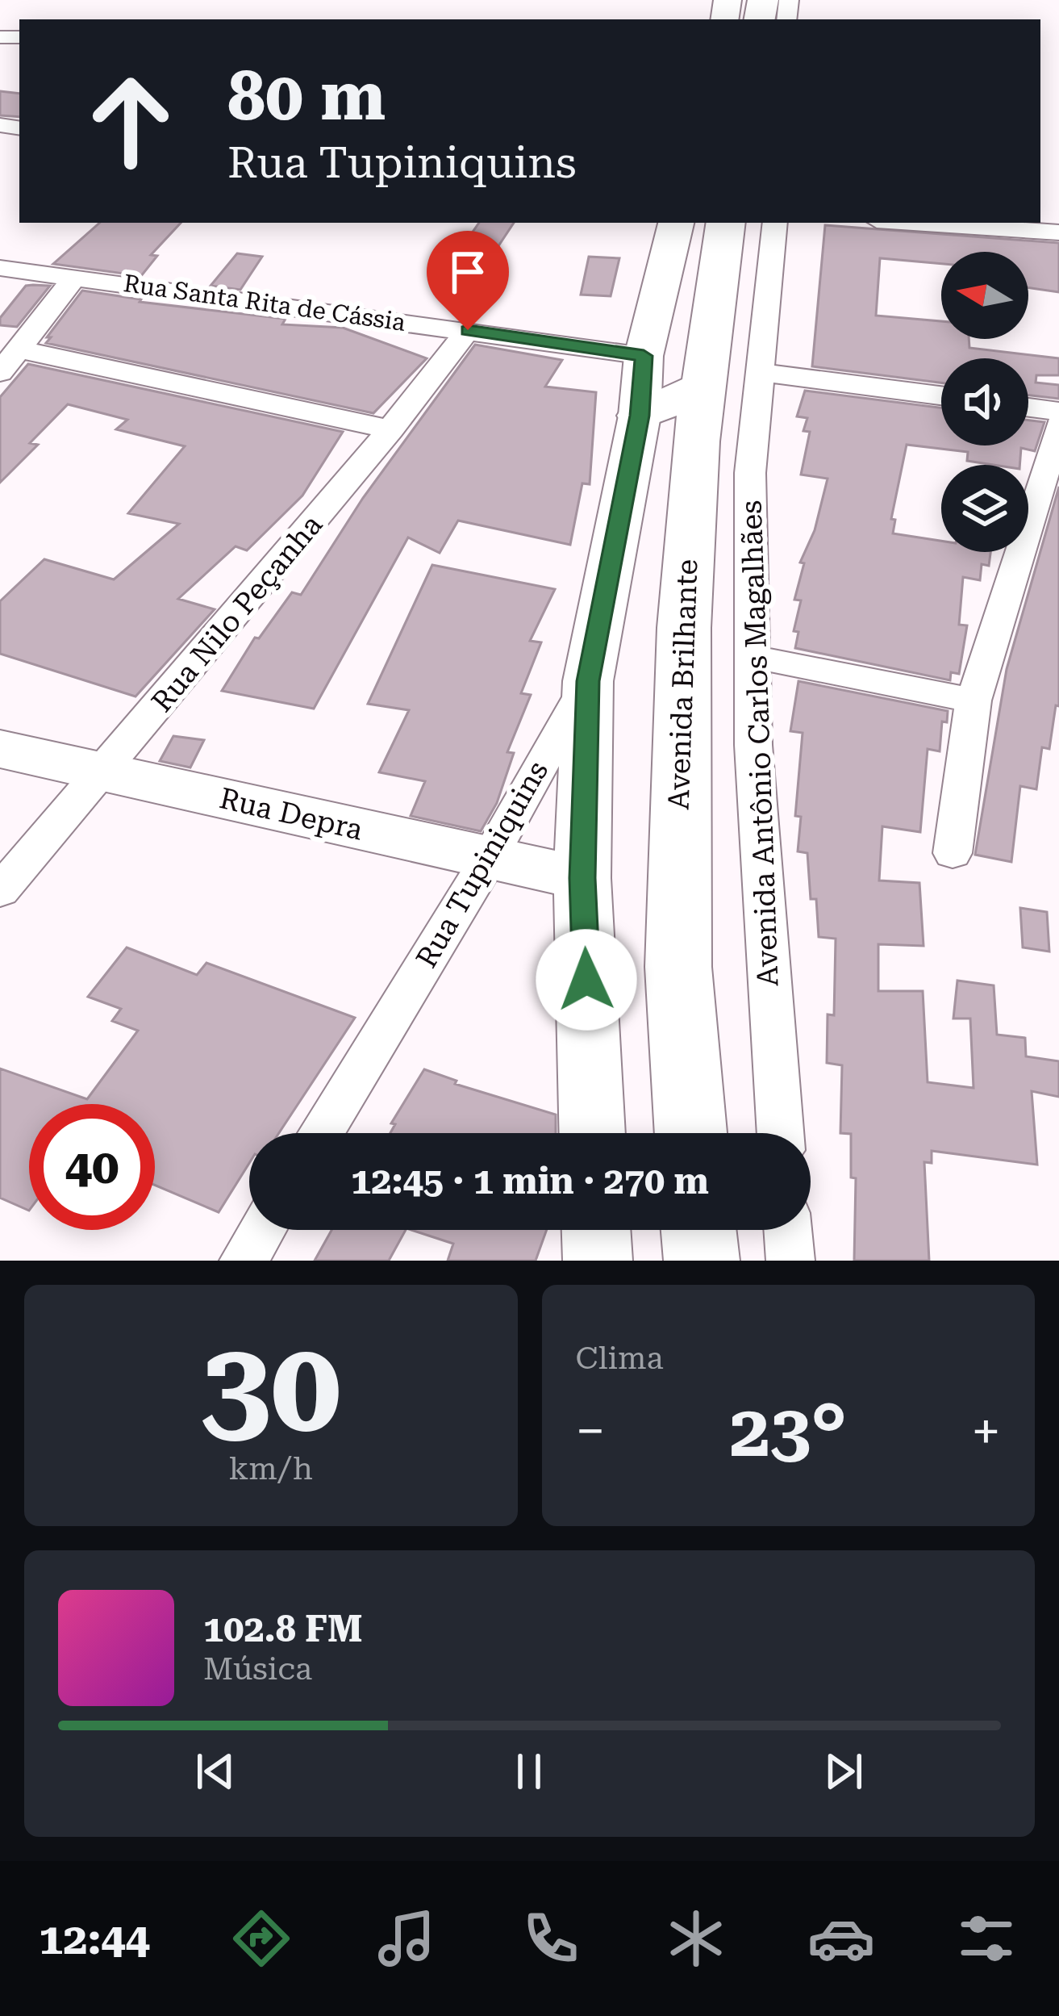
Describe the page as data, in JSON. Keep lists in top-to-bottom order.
{
  "streets": {
    "main road": ["Avenida Brilhante"],
    "street": [
      "Rua Santa Rita de Cássia",
      "Rua Nilo Peçanha",
      "Avenida Antônio Carlos Magalhães",
      "Rua Depra",
      "Rua Tupiniquins"
    ]
  },
  "crossings": [
    ["Rua Santa Rita de Cássia", "Rua Nilo Peçanha"],
    ["Rua Santa Rita de Cássia", "Rua Tupiniquins"],
    ["Rua Nilo Peçanha", "Rua Depra"],
    ["Rua Depra", "Rua Tupiniquins"]
  ],
  "north": "left",
  "page": {
    "turn": ["80 m", "Rua Tupiniquins"],
    "limit": "40",
    "trip": "12:45 · 1 min · 270 m",
    "tile": [
      ["30", "km/h"],
      "Clima"
    ],
    "heat": ["−", "23°", "+"],
    "song": ["102.8 FM", "Música"],
    "tabs": "12:44"
  }
}
